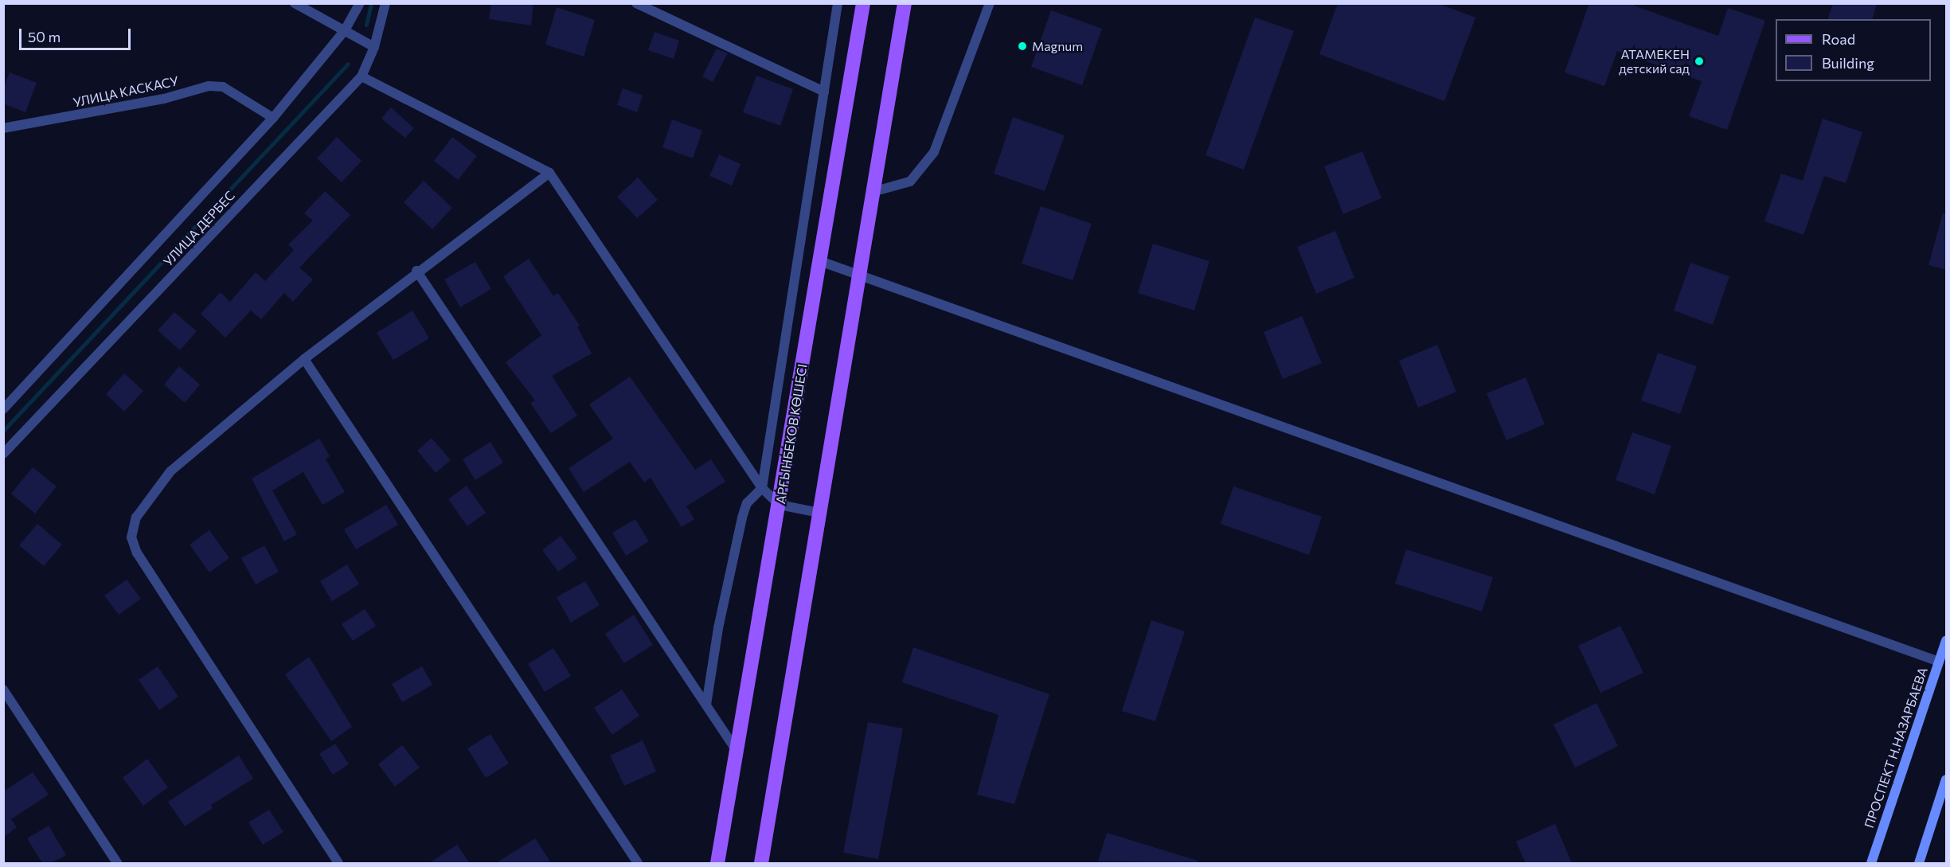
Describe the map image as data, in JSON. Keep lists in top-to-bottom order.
{
  "streets": {
    "main road": ["АРҒЫНБЕКОВ КӨШЕСІ", "ПРОСПЕКТ Н.НАЗАРБАЕВА"],
    "street": ["УЛИЦА КАСКАСУ", "УЛИЦА ДЕРБЕС"]
  },
  "crossings": [
    ["УЛИЦА КАСКАСУ", "УЛИЦА ДЕРБЕС"]
  ],
  "places": ["Magnum", "АТАМЕКЕН детский сад"],
  "legend": ["Road", "Building"],
  "scale_bar": "50 m"
}
